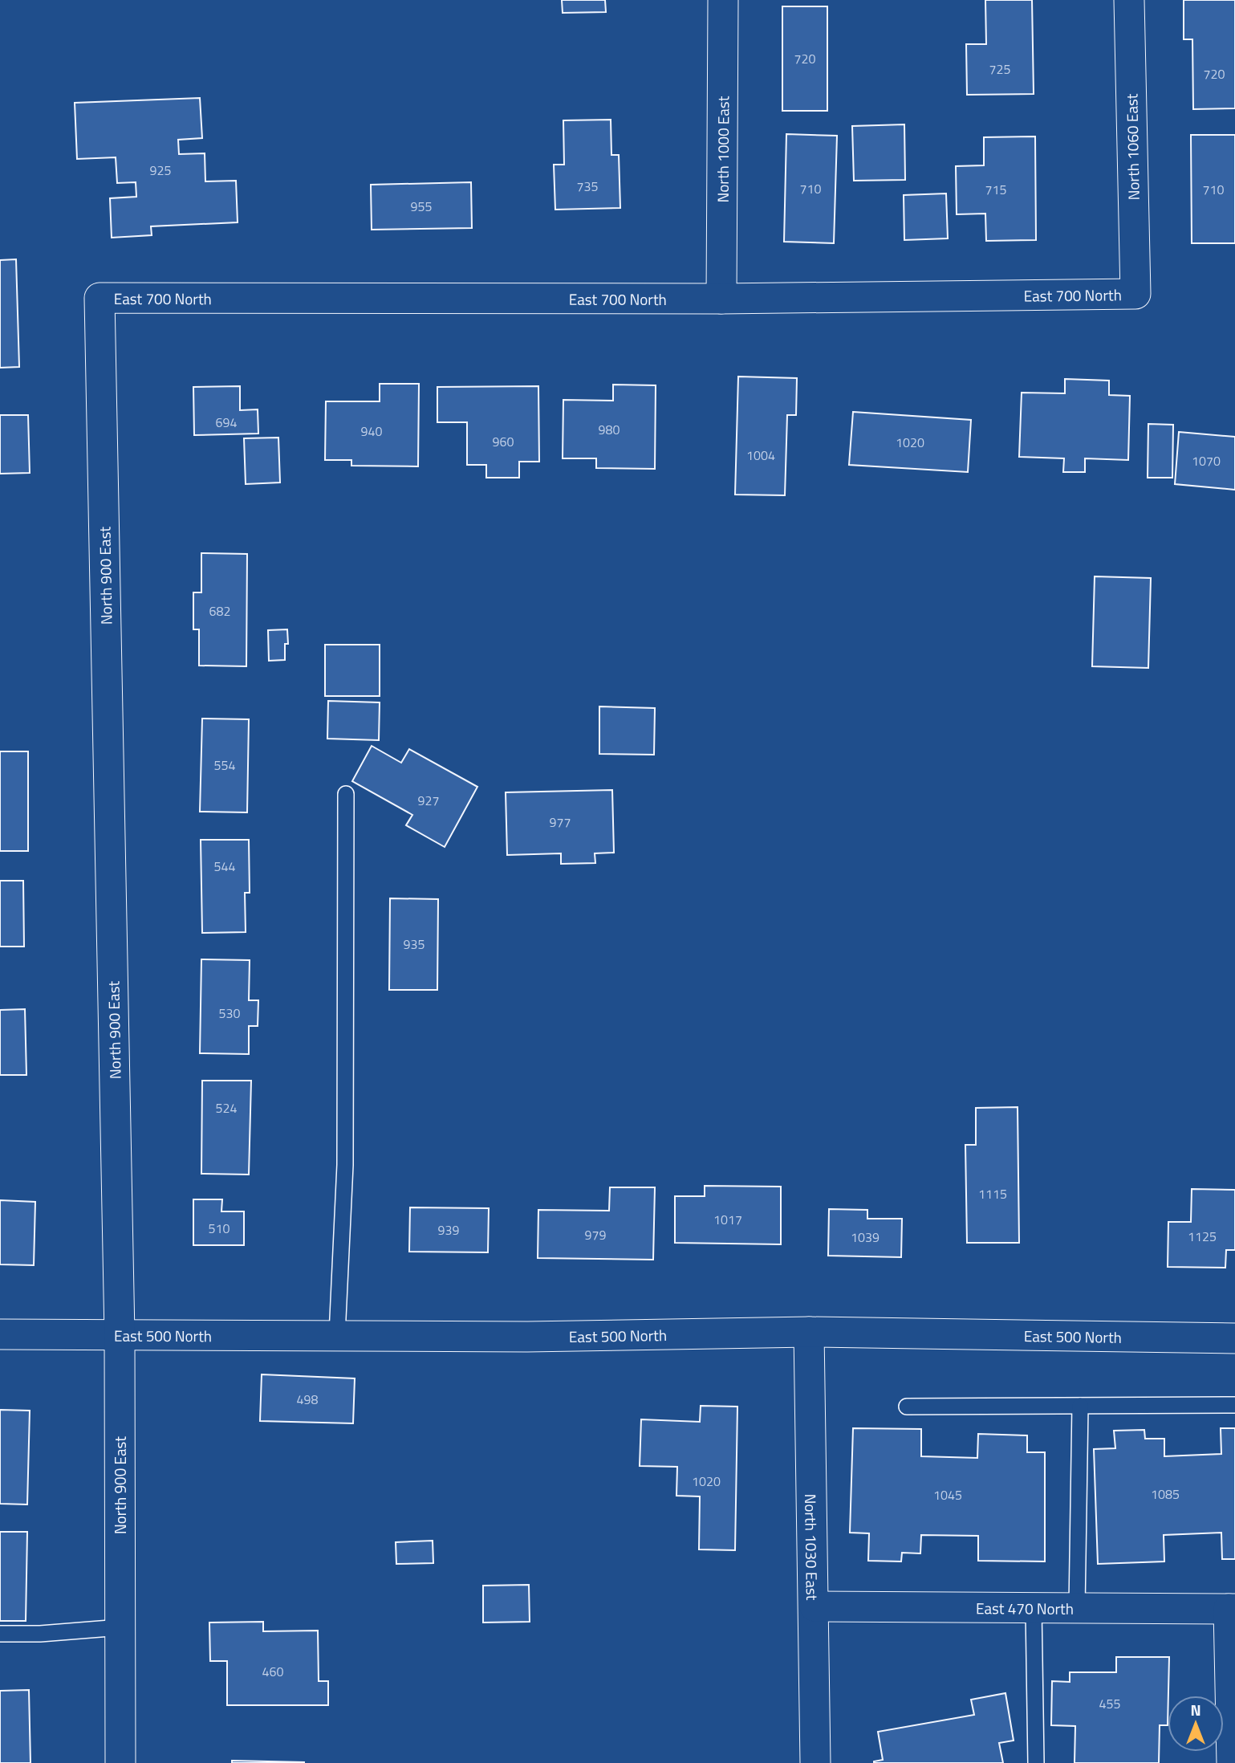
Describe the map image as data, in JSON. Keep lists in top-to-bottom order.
{
  "streets": {
    "street": [
      "North 1060 East",
      "North 1000 East",
      "East 700 North",
      "North 900 East",
      "East 500 North",
      "North 1030 East",
      "East 470 North"
    ]
  },
  "crossings": [
    ["North 1060 East", "East 700 North"],
    ["North 1000 East", "East 700 North"],
    ["East 700 North", "North 900 East"],
    ["North 900 East", "East 500 North"],
    ["East 500 North", "North 1030 East"],
    ["North 1030 East", "East 470 North"]
  ],
  "house_numbers": [
    "720",
    "725",
    "720",
    "925",
    "735",
    "710",
    "715",
    "710",
    "955",
    "694",
    "980",
    "940",
    "960",
    "1020",
    "1004",
    "1070",
    "682",
    "554",
    "927",
    "977",
    "544",
    "935",
    "530",
    "524",
    "1115",
    "1017",
    "510",
    "939",
    "979",
    "1125",
    "1039",
    "498",
    "1020",
    "1085",
    "1045",
    "460",
    "455"
  ],
  "north": "top"
}
